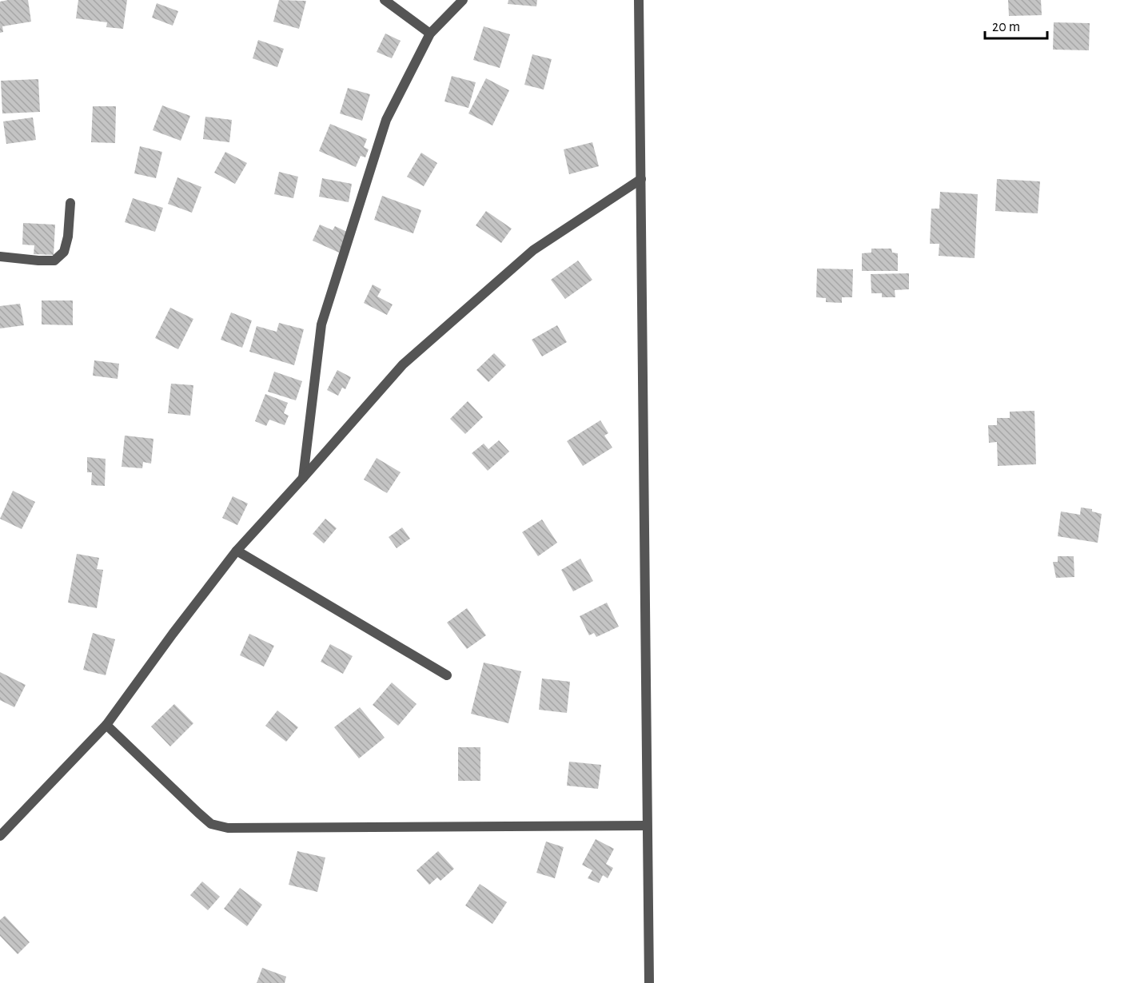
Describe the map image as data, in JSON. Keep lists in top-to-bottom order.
{
  "scale_bar": "20 m"
}
